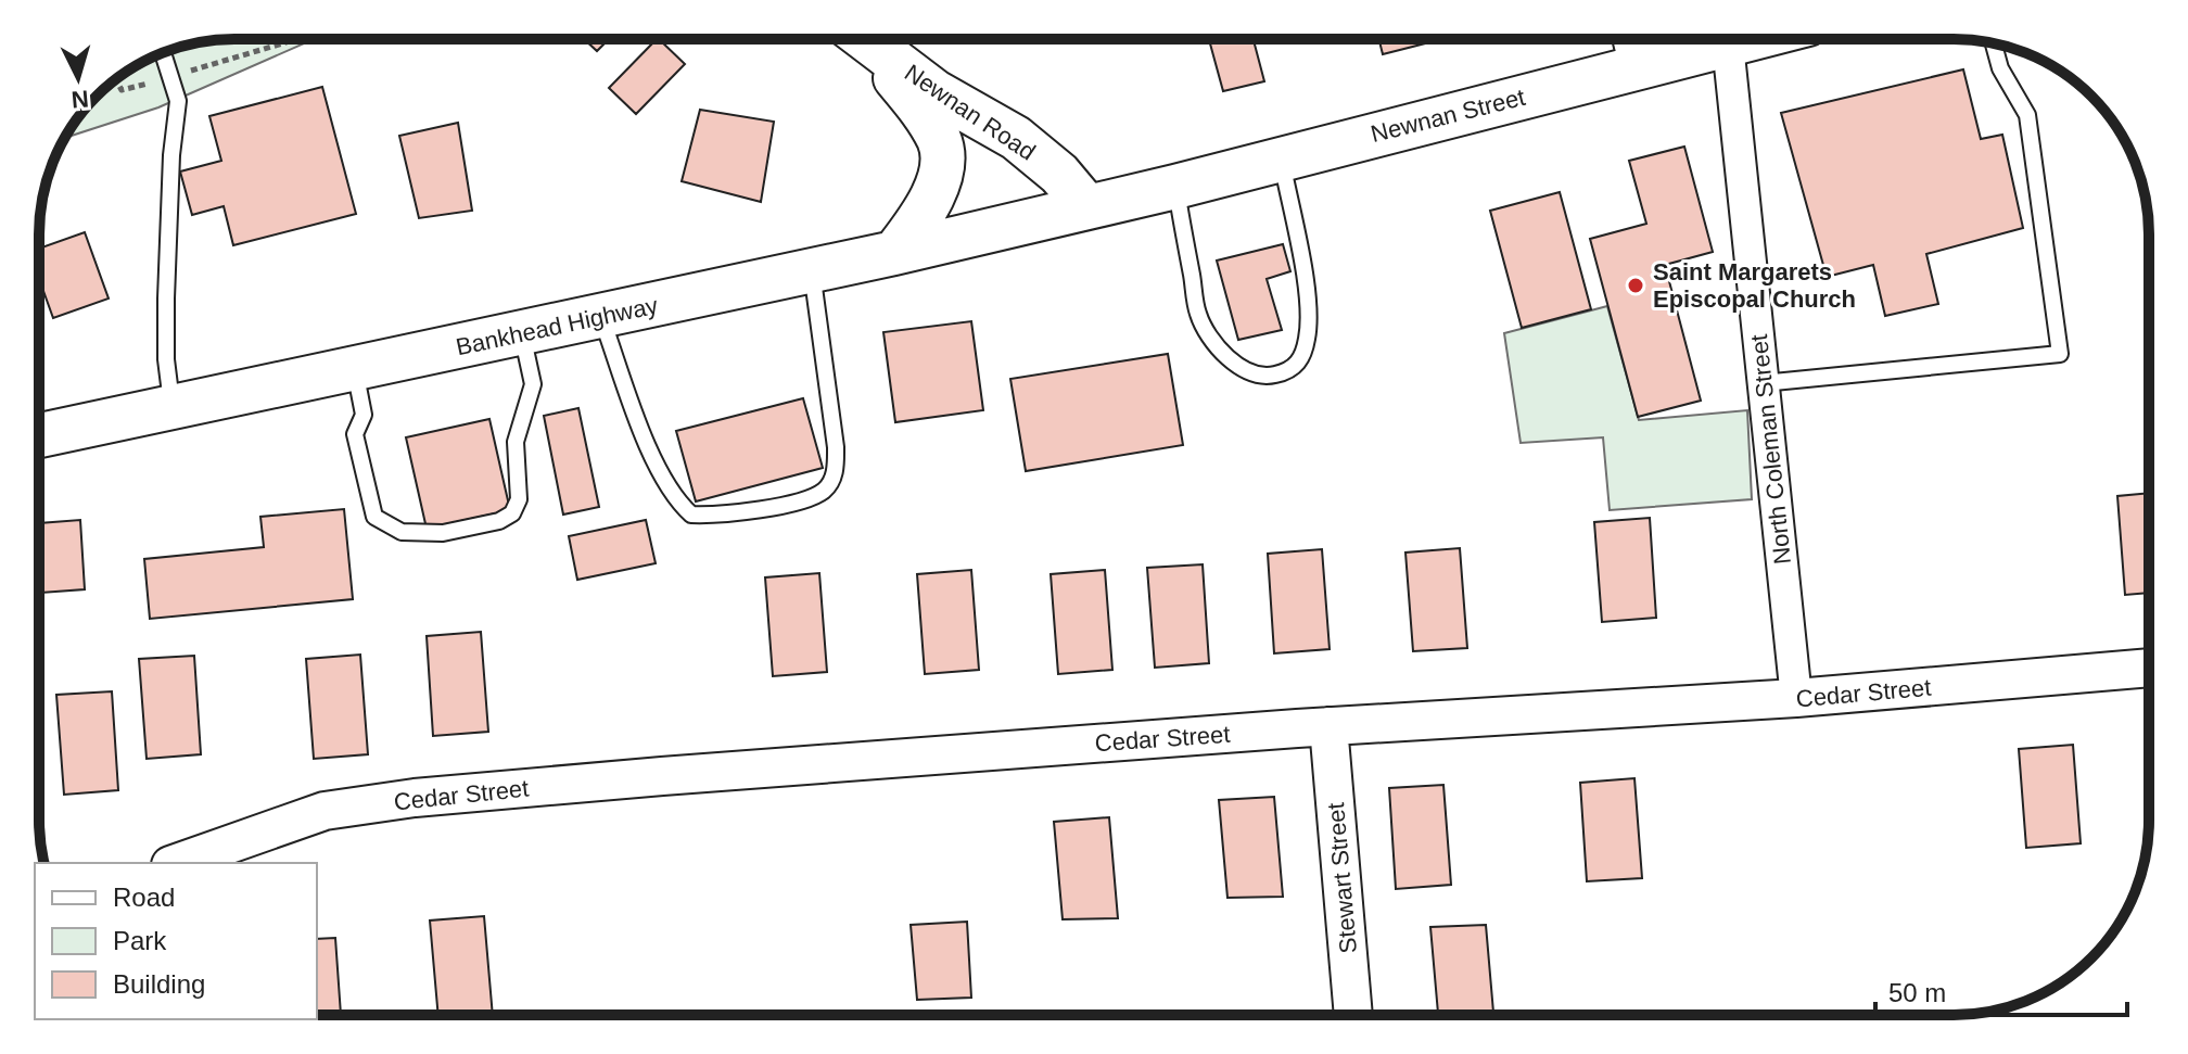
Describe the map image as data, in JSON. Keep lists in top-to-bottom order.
{
  "streets": {
    "main road": ["Newnan Road", "Newnan Street", "Bankhead Highway"],
    "street": ["North Coleman Street", "Cedar Street", "Stewart Street"]
  },
  "crossings": [
    ["Newnan Road", "Newnan Street"],
    ["Newnan Road", "Bankhead Highway"],
    ["Newnan Street", "Bankhead Highway"],
    ["Newnan Street", "North Coleman Street"],
    ["North Coleman Street", "Cedar Street"],
    ["Cedar Street", "Stewart Street"]
  ],
  "places": ["Saint Margarets Episcopal Church"],
  "legend": ["Road", "Park", "Building"],
  "scale_bar": "50 m",
  "north": "bottom"
}
